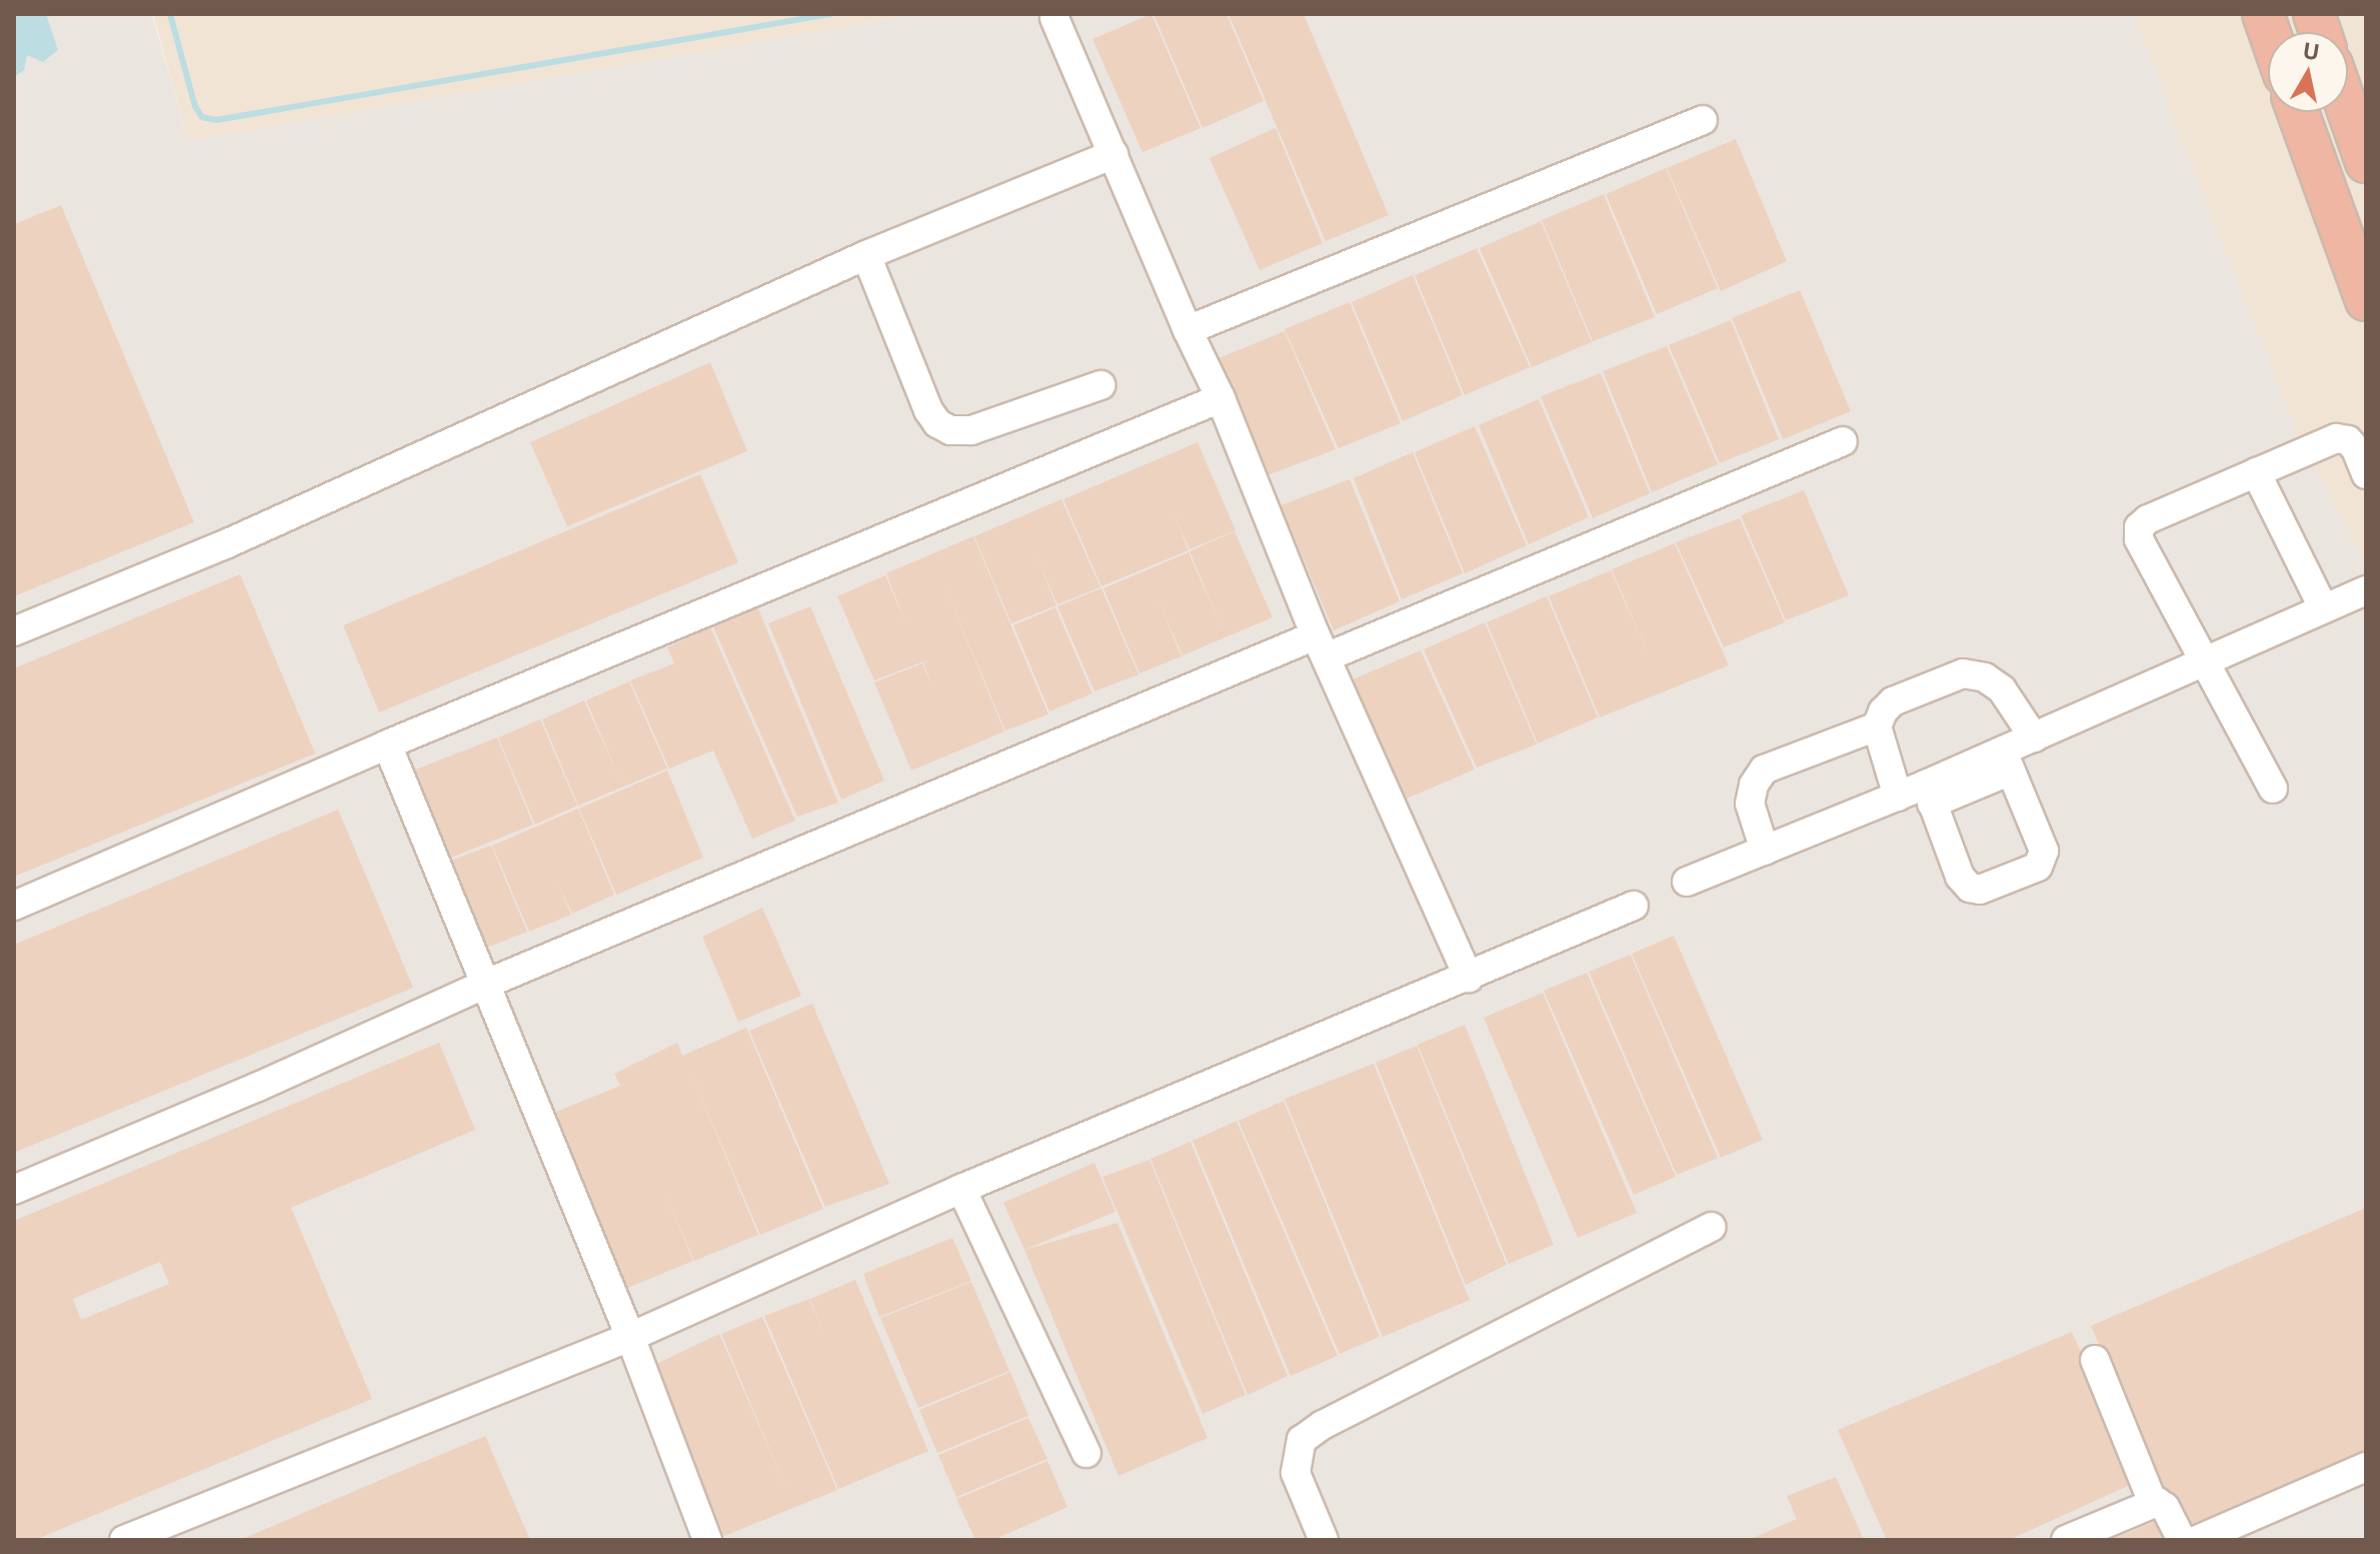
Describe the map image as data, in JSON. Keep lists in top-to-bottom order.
{
  "north": "top"
}
